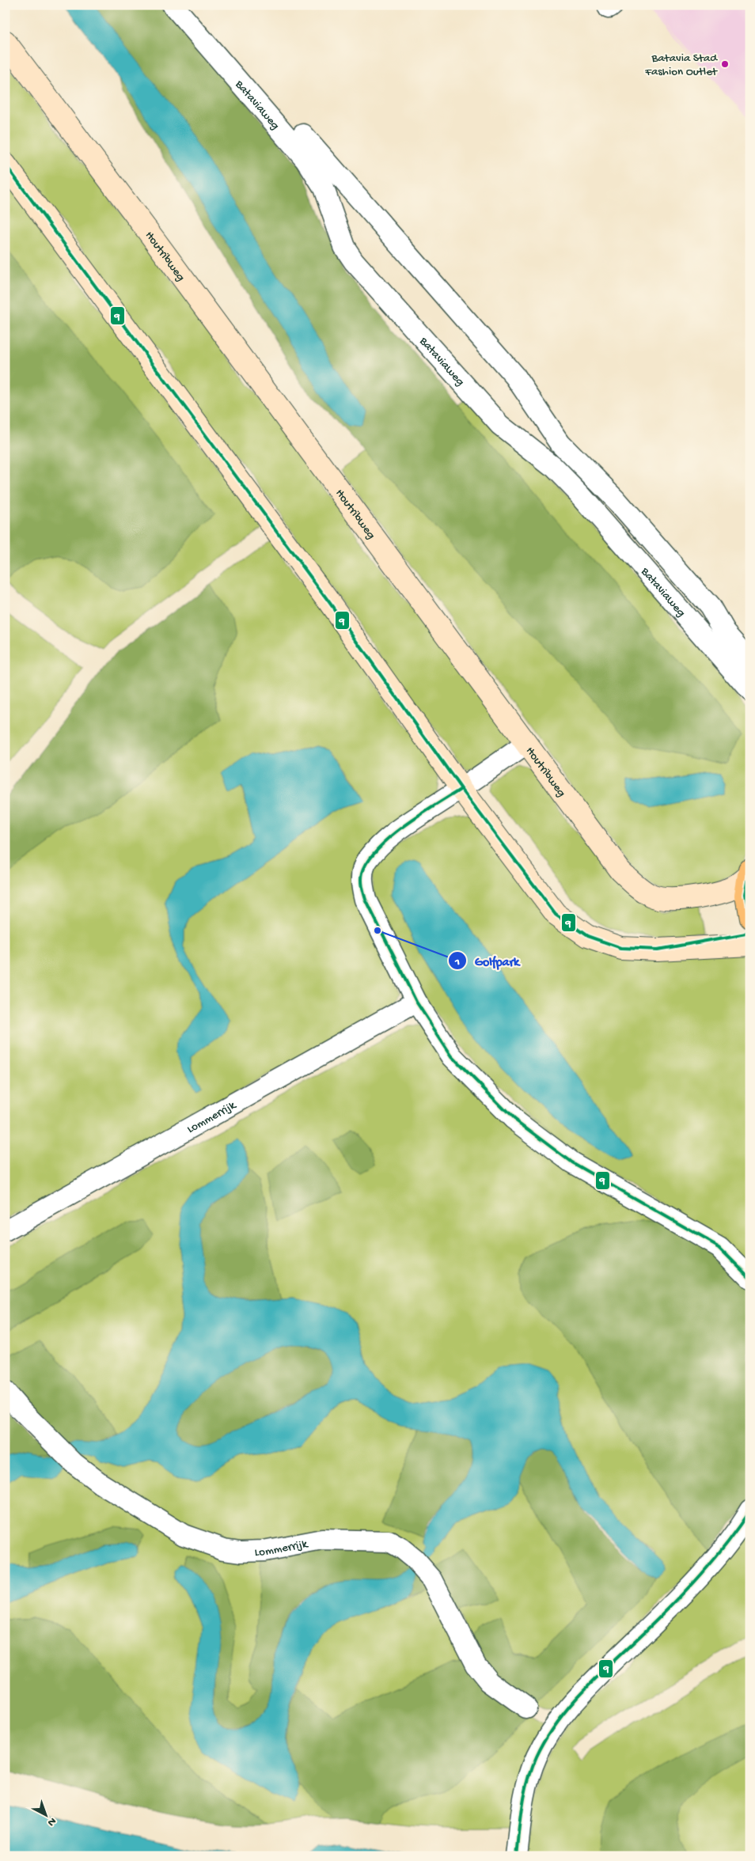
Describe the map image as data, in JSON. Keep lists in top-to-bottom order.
{
  "streets": {
    "main road": ["Houtribweg"],
    "street": ["Bataviaweg", "Lommerrijk"]
  },
  "places": ["Batavia Stad Fashion Outlet", "Golfpark"],
  "lines": ["transit line 9"],
  "north": "bottom right"
}
